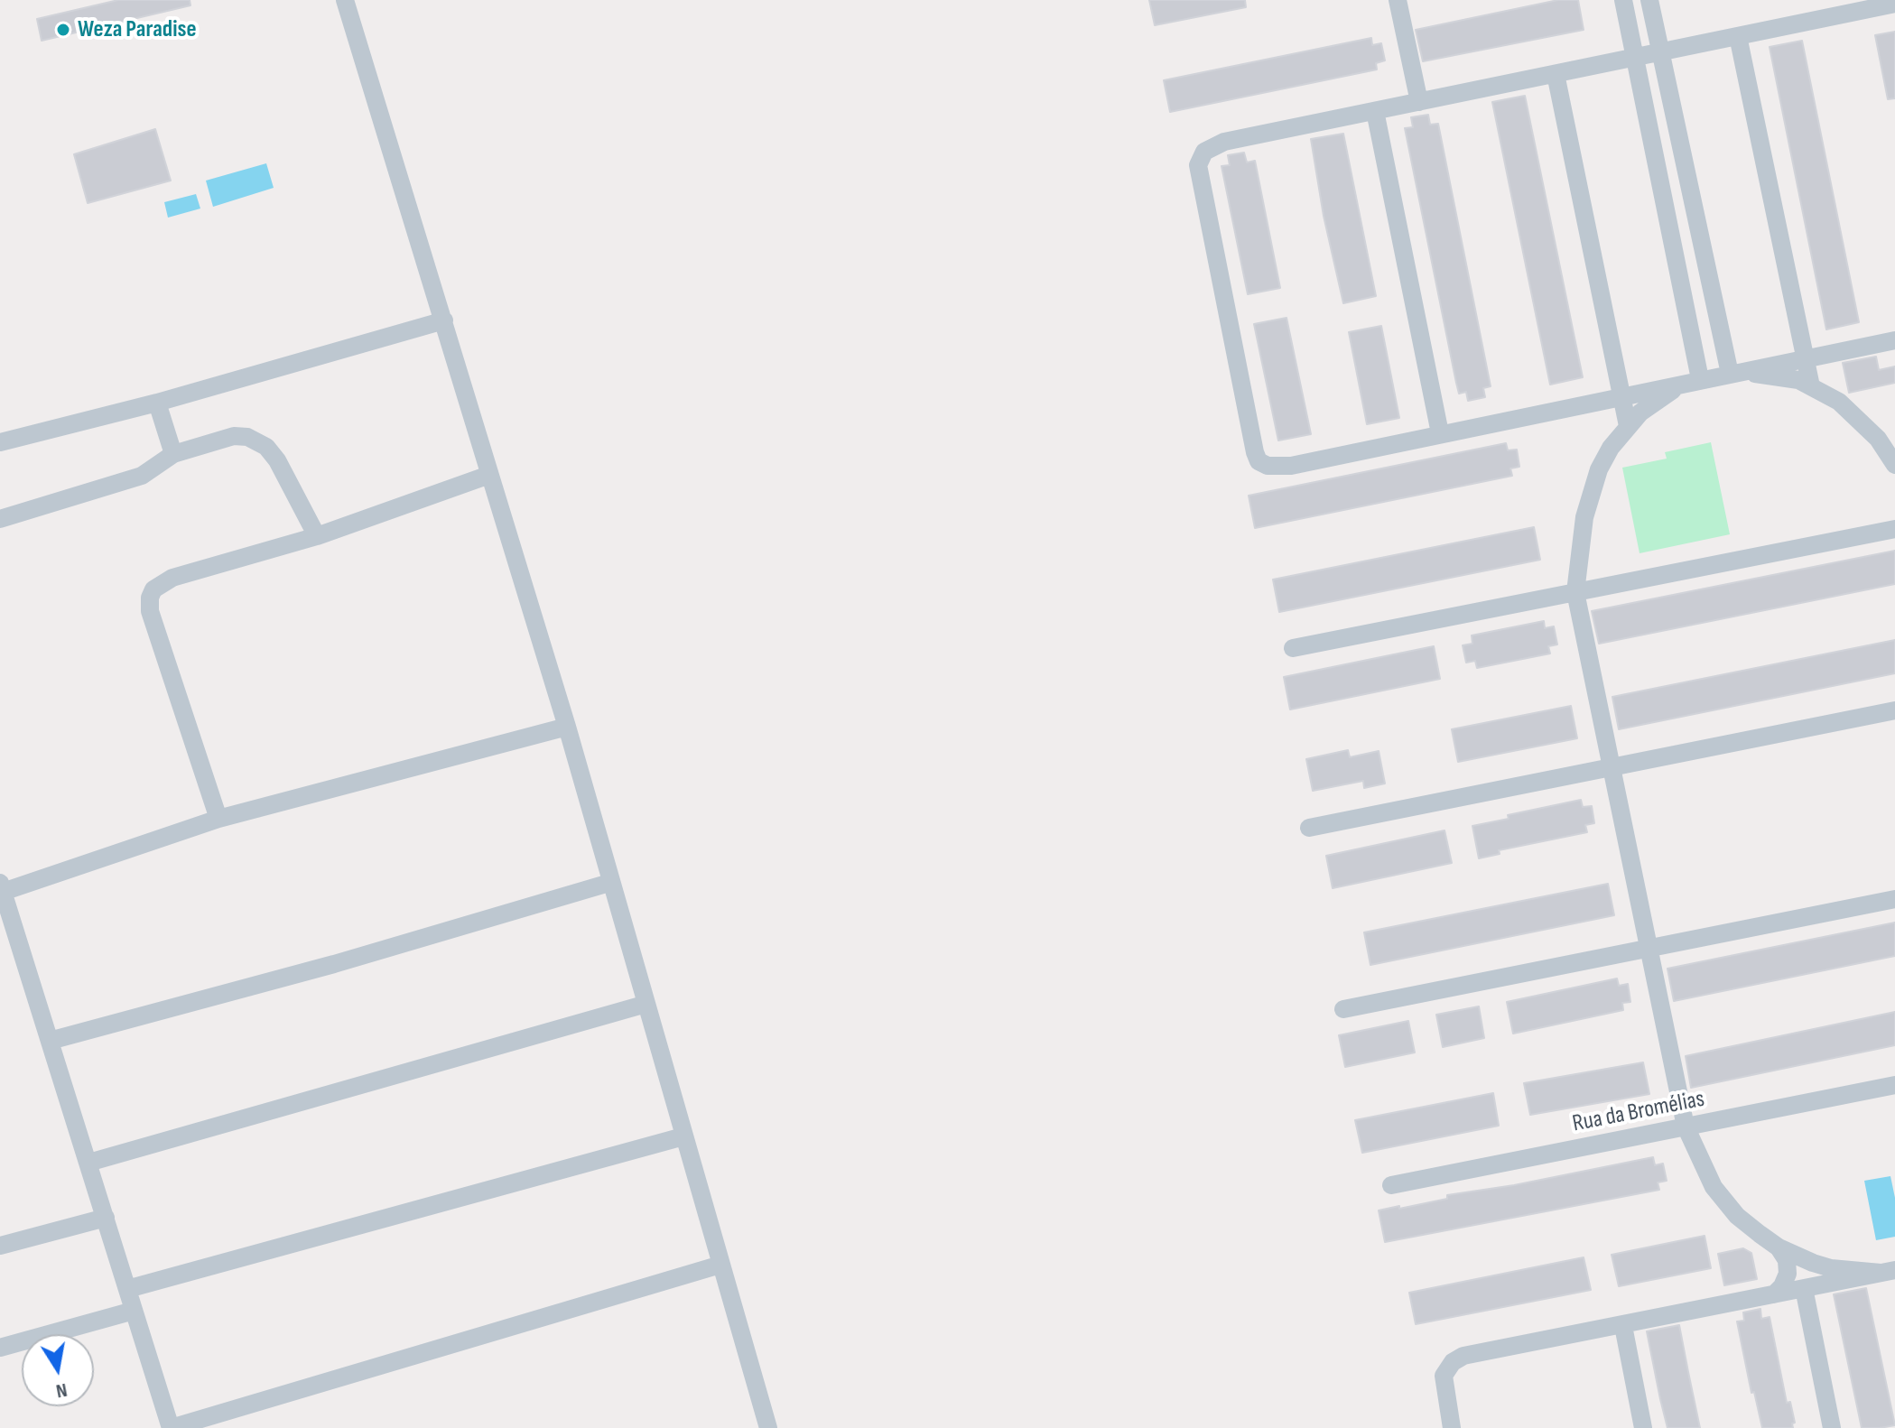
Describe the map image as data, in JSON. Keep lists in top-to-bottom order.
{
  "streets": {
    "street": ["Rua da Bromélias"]
  },
  "places": ["Weza Paradise"],
  "north": "bottom"
}
